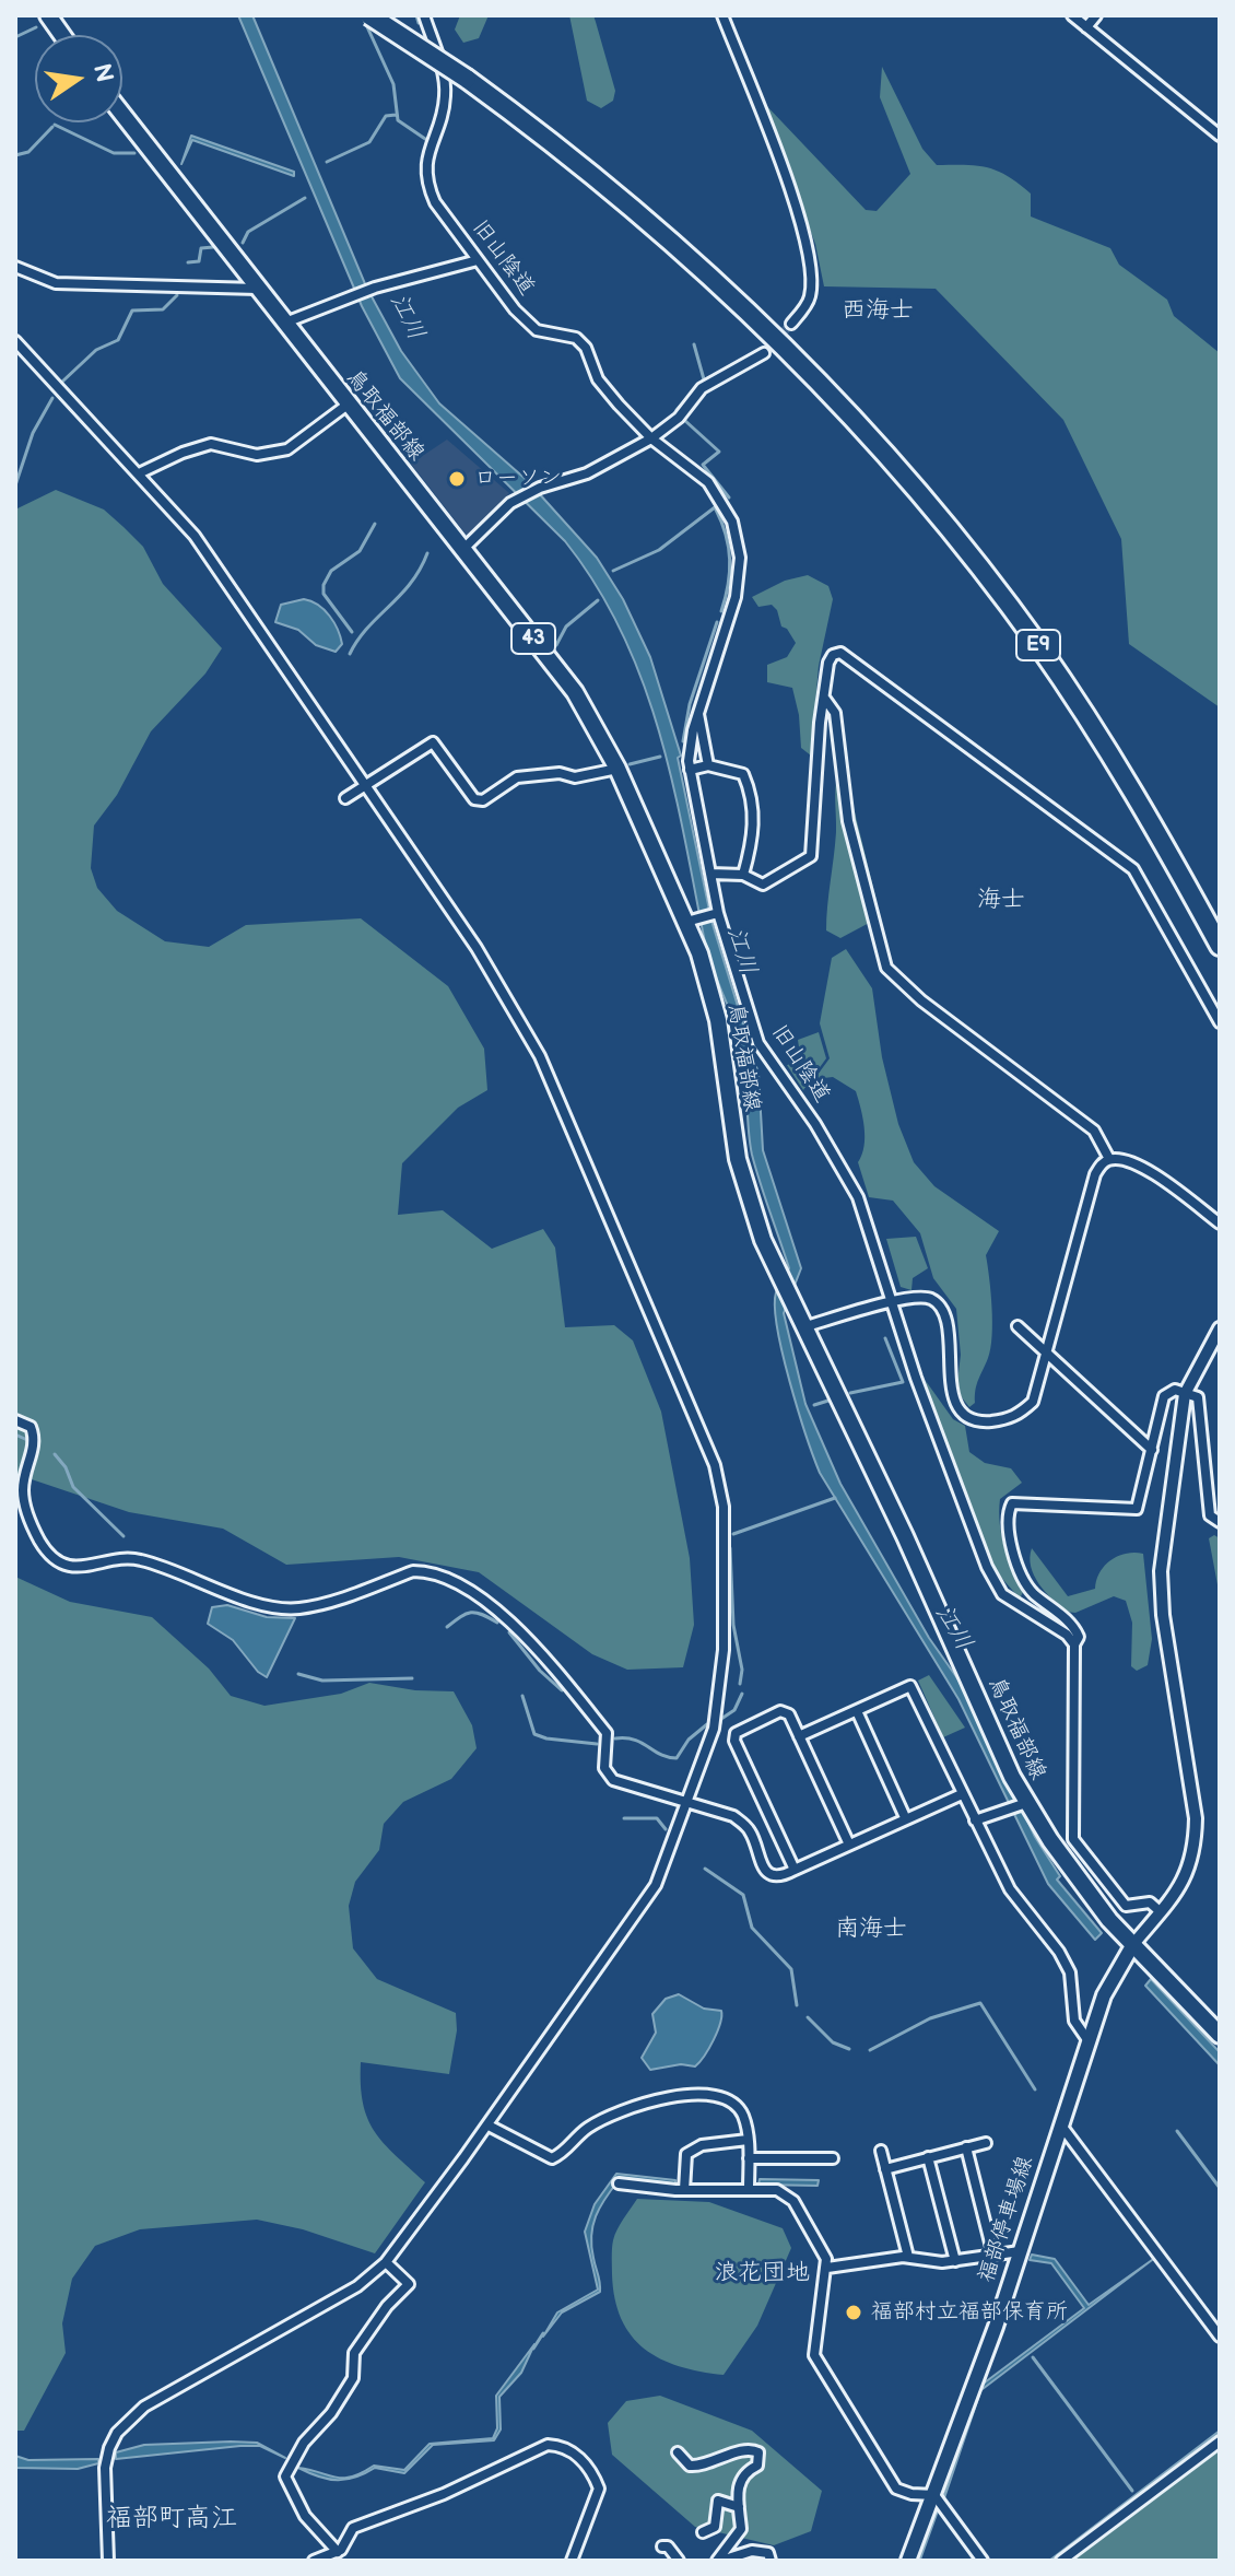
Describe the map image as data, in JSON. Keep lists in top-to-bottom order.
{
  "streets": {
    "highway": ["E9"],
    "main road": ["鳥取福部線", "43", "福部停車場線"],
    "street": ["旧山陰道"]
  },
  "crossings": [
    ["鳥取福部線", "福部停車場線"]
  ],
  "districts": [
    "西海士",
    "海士",
    "南海士",
    "浪花団地",
    "福部町高江"
  ],
  "water": ["江川"],
  "places": ["ローソン", "福部村立福部保育所"],
  "north": "right"
}
